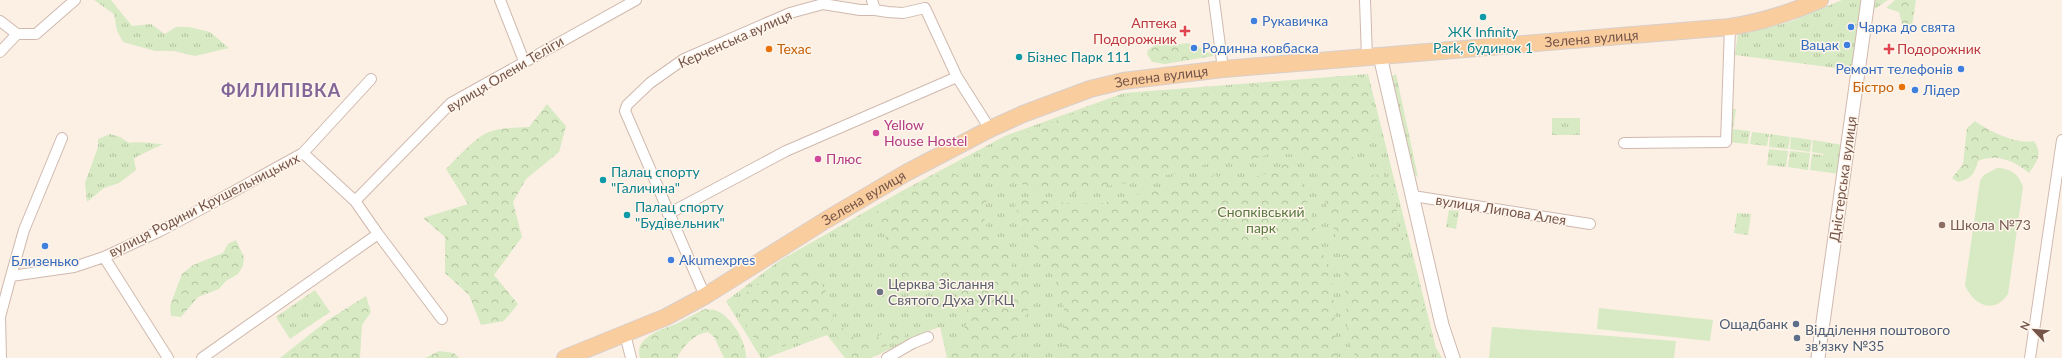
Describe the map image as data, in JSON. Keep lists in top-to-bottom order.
{
  "streets": {
    "main road": ["Зелена вулиця"],
    "street": [
      "Керченська вулиця",
      "вулиця Олени Теліги",
      "Дністерська вулиця",
      "вулиця Родини Крушельницьких",
      "вулиця Липова Алея"
    ]
  },
  "crossings": [
    ["Керченська вулиця", "Зелена вулиця"],
    ["Зелена вулиця", "вулиця Липова Алея"],
    ["вулиця Олени Теліги", "вулиця Родини Крушельницьких"]
  ],
  "districts": ["ФИЛИПІВКА"],
  "parks": ["Снопківський парк"],
  "places": {
    "other": [
      "ЖК Infinity Park, будинок 1",
      "Рукавичка",
      "Чарка до свята",
      "Вацак",
      "Родинна ковбаска",
      "Техас",
      "Бізнес Парк 111",
      "Ремонт телефонів",
      "Бістро",
      "Лідер",
      "Yellow House Hostel",
      "Плюс",
      "Палац спорту \"Галичина\"",
      "Палац спорту \"Будівельник\"",
      "Школа №73",
      "Близенько",
      "Akumexpres",
      "Церква Зіслання Святого Духа УГКЦ",
      "Ощадбанк",
      "Відділення поштового зв’язку №35"
    ],
    "health": ["Аптека Подорожник", "Подорожник"]
  },
  "north": "top left"
}
